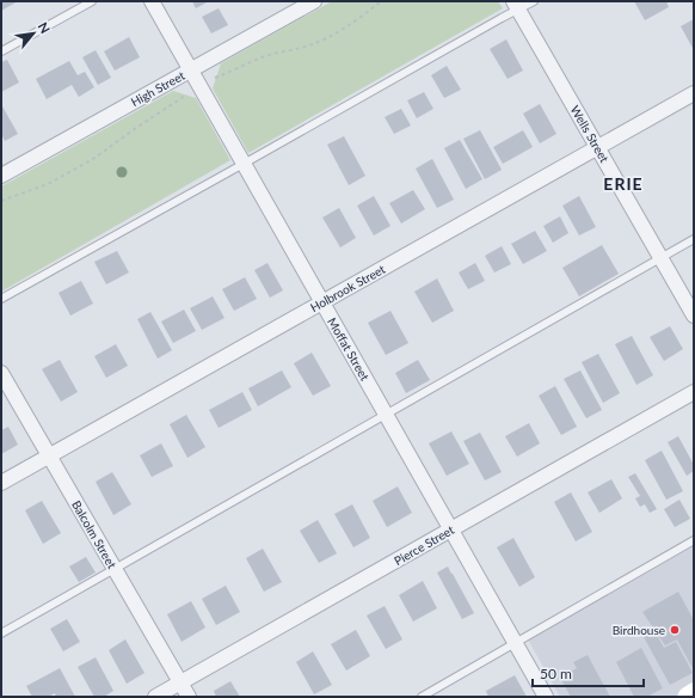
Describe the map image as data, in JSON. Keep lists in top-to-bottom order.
{
  "streets": {
    "street": [
      "High Street",
      "Wells Street",
      "Holbrook Street",
      "Moffat Street",
      "Balcolm Street",
      "Pierce Street"
    ]
  },
  "crossings": [
    ["High Street", "Moffat Street"],
    ["Wells Street", "Holbrook Street"],
    ["Holbrook Street", "Moffat Street"],
    ["Holbrook Street", "Balcolm Street"],
    ["Moffat Street", "Pierce Street"],
    ["Balcolm Street", "Pierce Street"]
  ],
  "districts": ["ERIE"],
  "places": ["Birdhouse"],
  "scale_bar": "50 m",
  "north": "top right"
}
